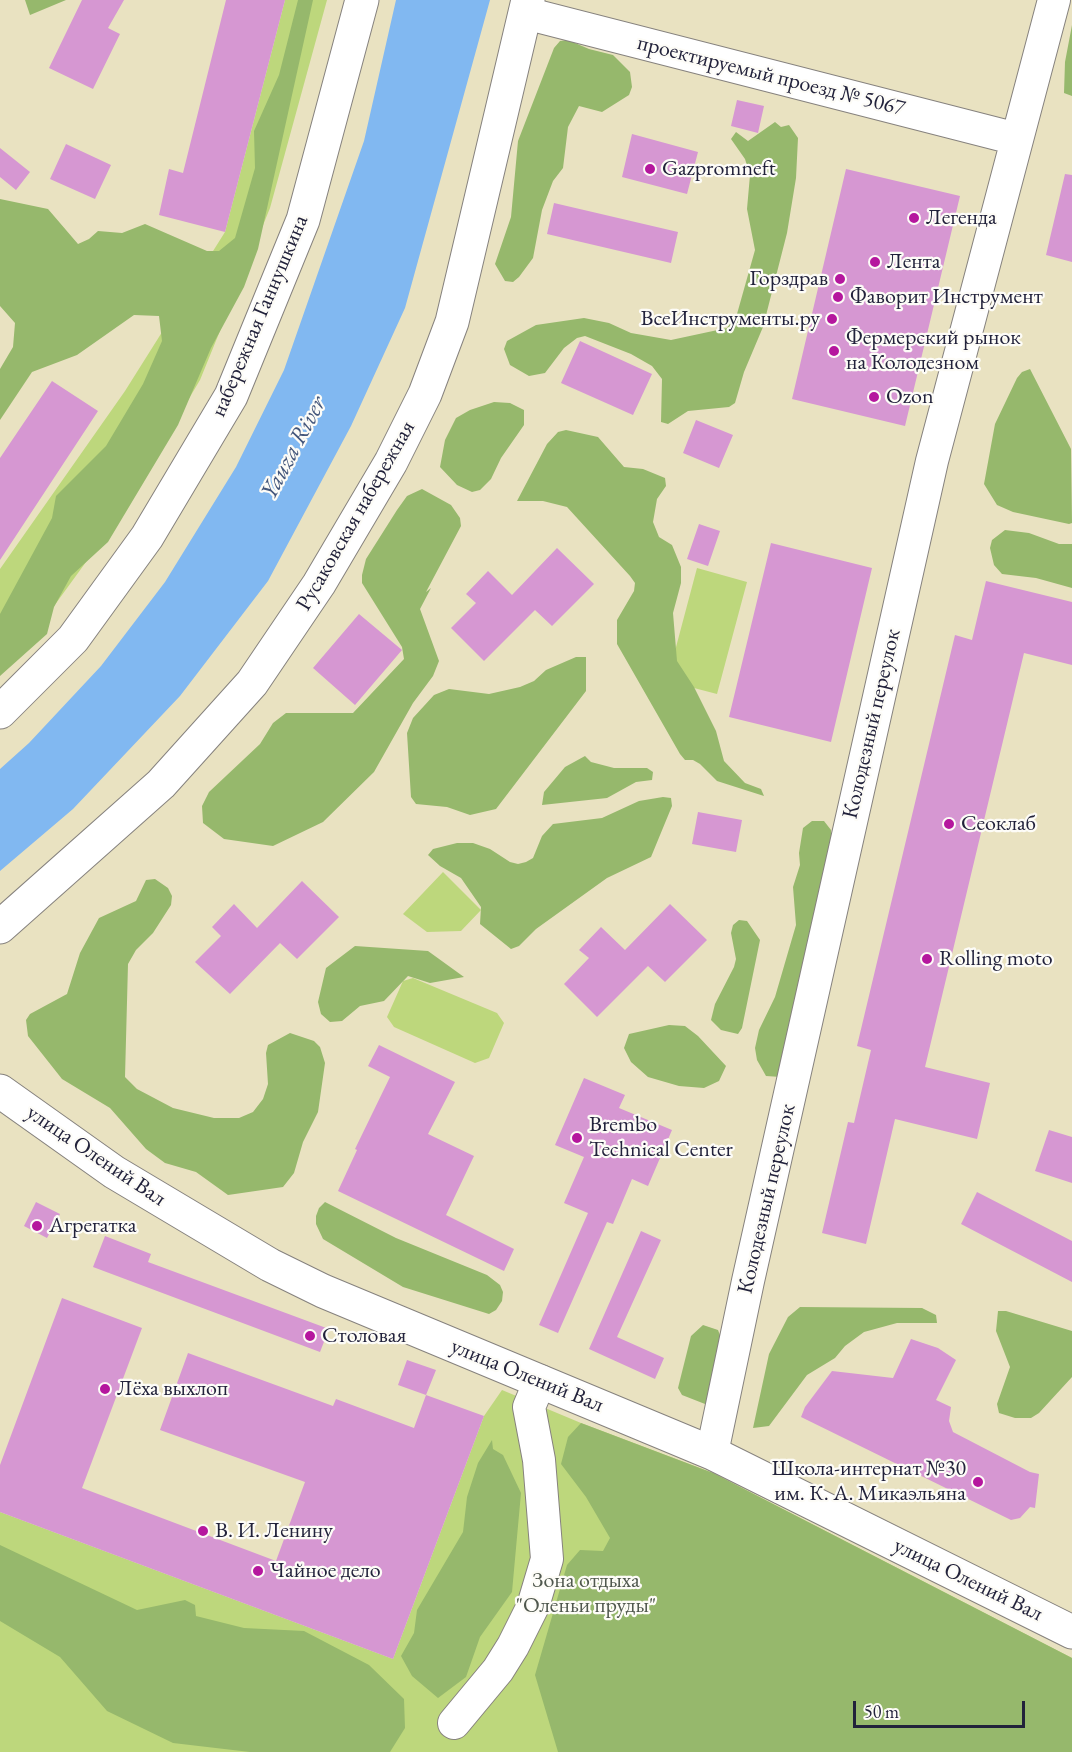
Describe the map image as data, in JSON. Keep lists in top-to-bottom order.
{
  "streets": {
    "main road": ["набережная Ганнушкина", "Русаковская набережная", "улица Олений Вал"],
    "street": ["проектируемый проезд № 5067", "Колодезный переулок"]
  },
  "crossings": [
    ["проектируемый проезд № 5067", "Русаковская набережная"],
    ["проектируемый проезд № 5067", "Колодезный переулок"],
    ["Колодезный переулок", "улица Олений Вал"]
  ],
  "water": ["Yauza River"],
  "parks": ["Зона отдыха \"Оленьи пруды\""],
  "places": [
    "Gazpromneft",
    "Легенда",
    "Лента",
    "Горздрав",
    "Фаворит Инструмент",
    "ВсеИнструменты.ру",
    "Фермерский рынок на Колодезном",
    "Ozon",
    "Сеоклаб",
    "Rolling moto",
    "Brembo Technical Center",
    "Агрегатка",
    "Столовая",
    "Лёха выхлоп",
    "Школа-интернат №30 им. К. А. Микаэльяна",
    "В. И. Ленину",
    "Чайное дело"
  ],
  "scale_bar": "50 m"
}
